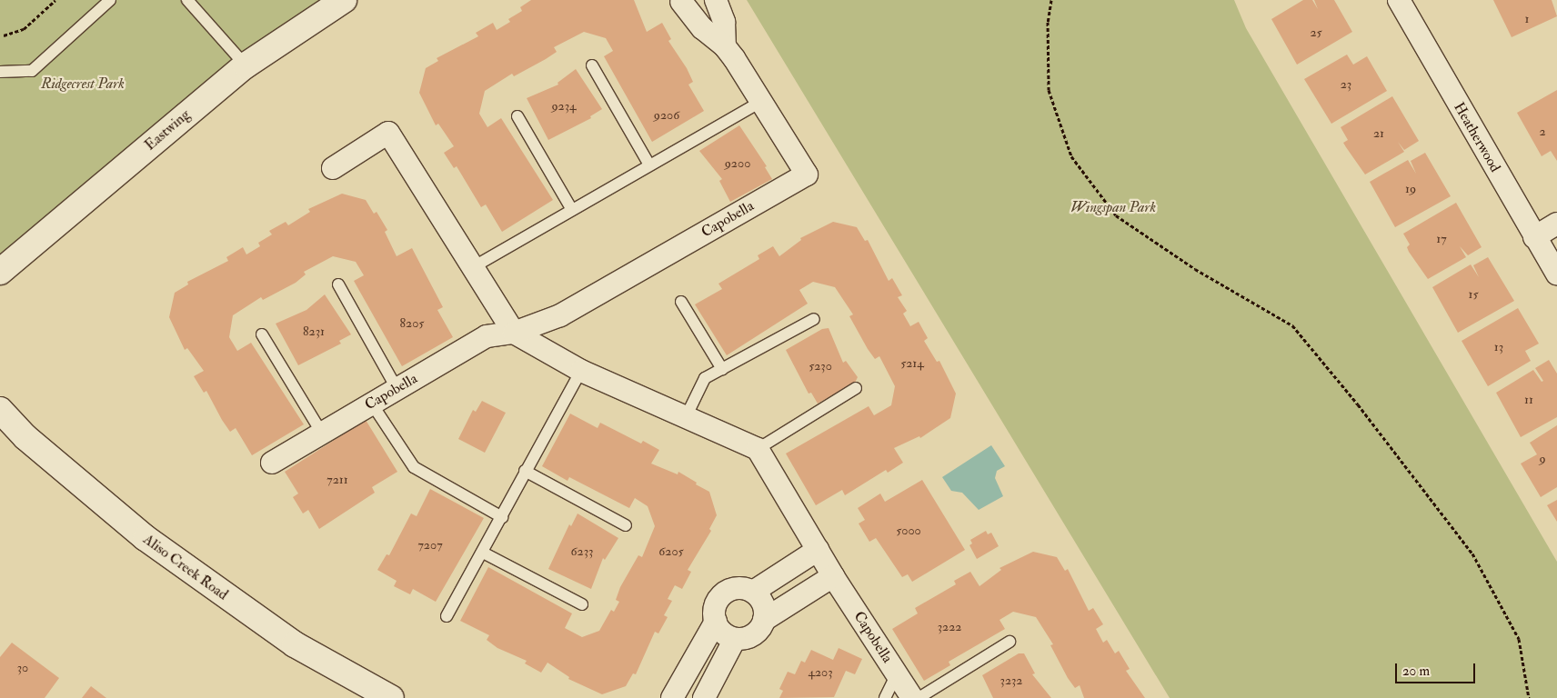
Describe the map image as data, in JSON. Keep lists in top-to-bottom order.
{
  "streets": {
    "main road": ["Eastwing", "Aliso Creek Road"],
    "street": ["Heatherwood", "Capobella"]
  },
  "parks": ["Ridgecrest Park", "Wingspan Park"],
  "house_numbers": [
    "1",
    "25",
    "23",
    "9234",
    "9206",
    "2",
    "21",
    "9200",
    "19",
    "17",
    "15",
    "8205",
    "8231",
    "13",
    "5214",
    "5230",
    "11",
    "9",
    "7211",
    "5000",
    "7207",
    "6233",
    "6205",
    "3222",
    "30",
    "4203",
    "3232"
  ],
  "scale_bar": "20 m"
}
